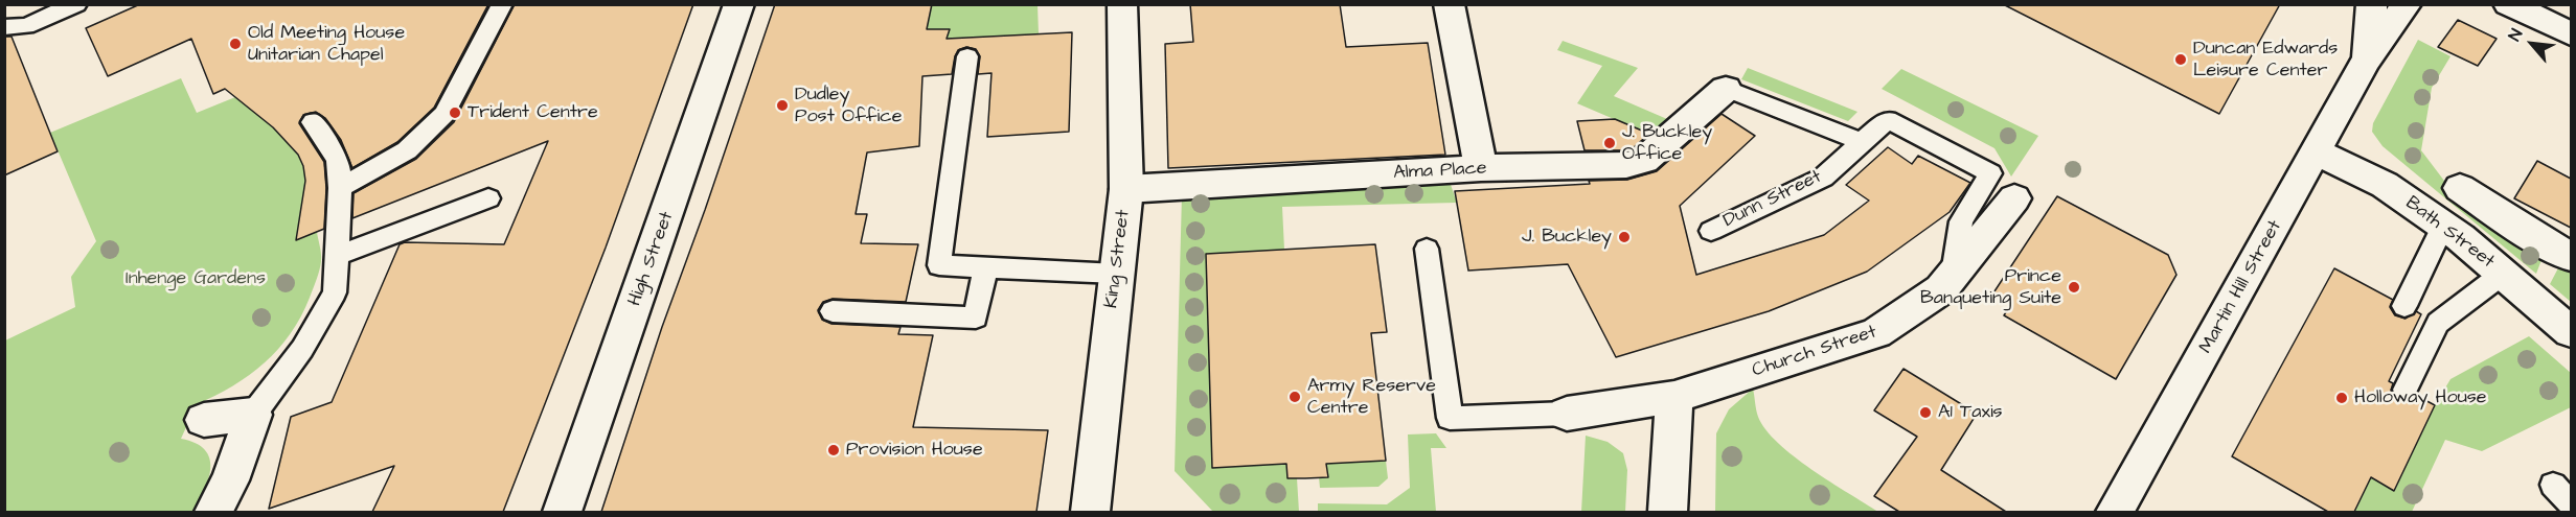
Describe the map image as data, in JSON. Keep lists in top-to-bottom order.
{
  "streets": {
    "street": [
      "Alma Place",
      "Bath Street",
      "High Street",
      "King Street",
      "Martin Hill Street",
      "Church Street"
    ],
    "lane": ["Dunn Street"]
  },
  "crossings": [
    ["Alma Place", "King Street"],
    ["Dunn Street", "Church Street"],
    ["Bath Street", "Martin Hill Street"]
  ],
  "parks": ["Inhenge Gardens"],
  "places": [
    "Old Meeting House Unitarian Chapel",
    "Duncan Edwards Leisure Center",
    "Dudley Post Office",
    "Trident Centre",
    "J. Buckley Office",
    "J. Buckley",
    "Prince Banqueting Suite",
    "Army Reserve Centre",
    "Holloway House",
    "A1 Taxis",
    "Provision House"
  ],
  "north": "top left"
}
